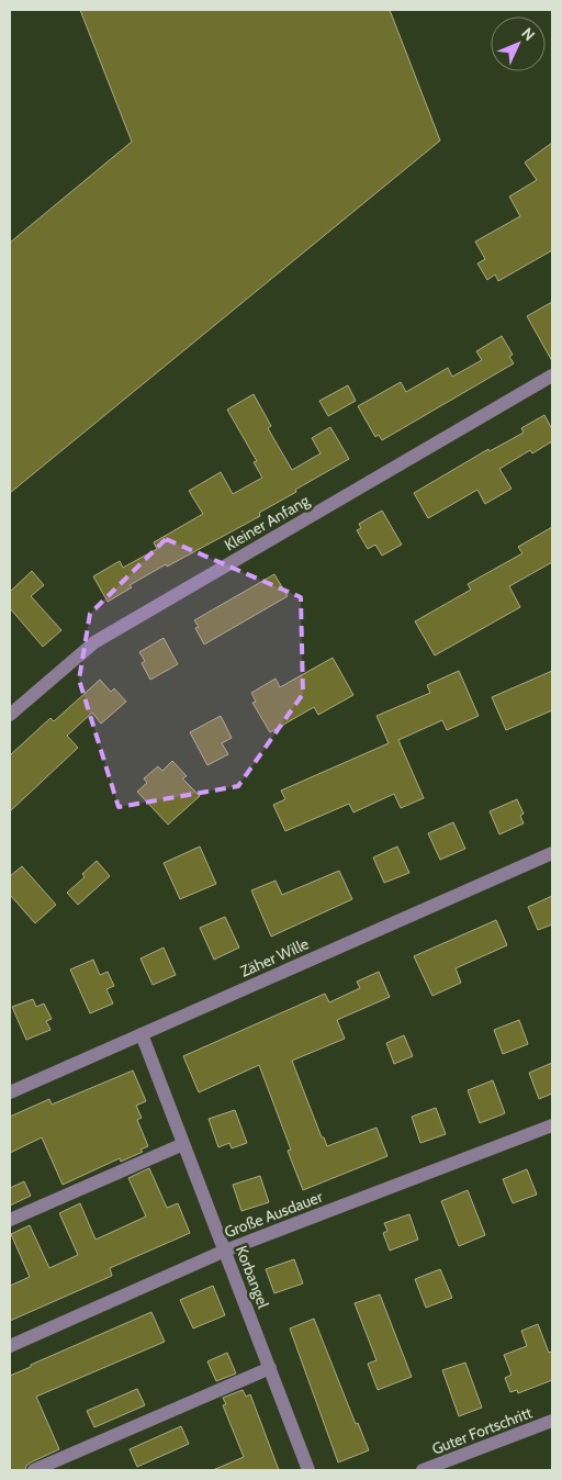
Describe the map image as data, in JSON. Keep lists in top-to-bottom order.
{
  "streets": {
    "street": [
      "Kleiner Anfang",
      "Zäher Wille",
      "Große Ausdauer",
      "Korbangel",
      "Guter Fortschritt"
    ]
  },
  "crossings": [
    ["Zäher Wille", "Korbangel"],
    ["Große Ausdauer", "Korbangel"]
  ],
  "north": "top right"
}
